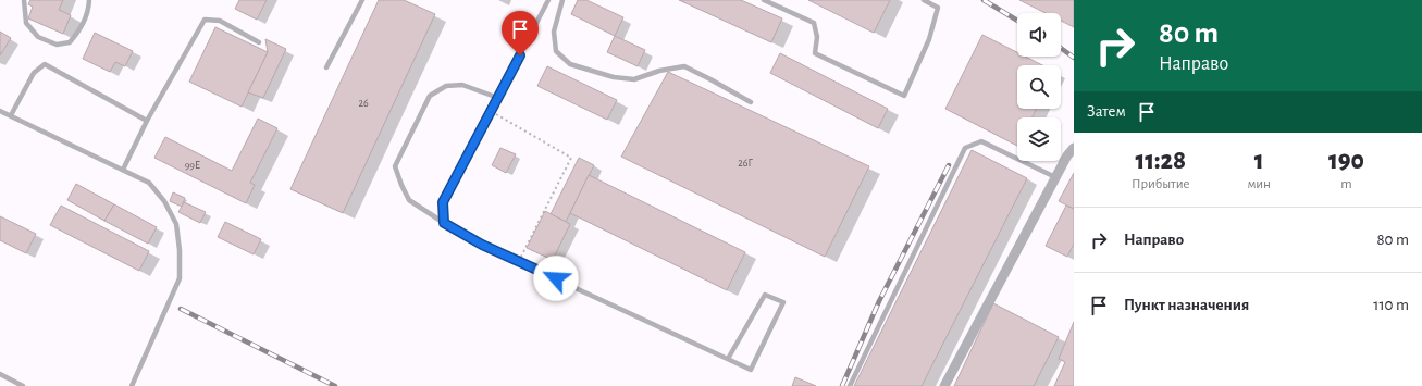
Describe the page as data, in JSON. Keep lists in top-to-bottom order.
{
  "house_numbers": ["26", "26Г", "99Е"],
  "page": {
    "turn": ["80 m", "Направо"],
    "then": "Затем",
    "eta": [
      "11:28",
      "Прибытие",
      "1",
      "мин",
      "190",
      "m"
    ],
    "list": [
      {
        "name": "Направо",
        "value": "80 m"
      },
      {
        "name": "Пункт назначения",
        "value": "110 m"
      }
    ]
  }
}
